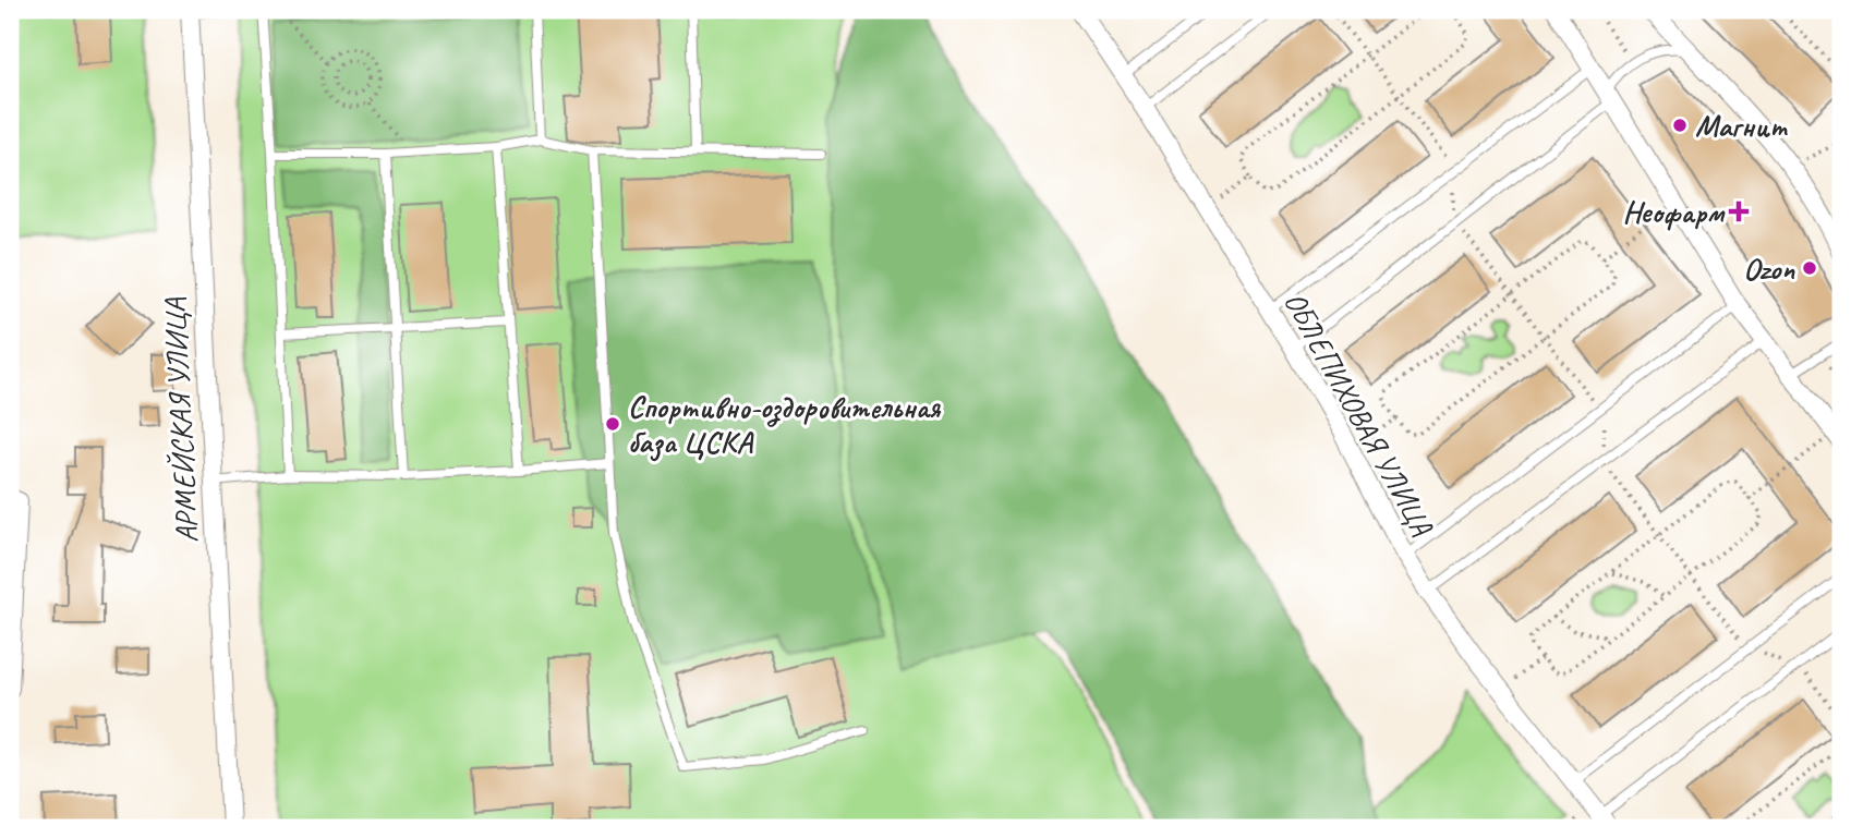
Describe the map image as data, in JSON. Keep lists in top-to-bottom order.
{
  "streets": {
    "street": ["ОБЛЕПИХОВАЯ УЛИЦА", "АРМЕЙСКАЯ УЛИЦА"]
  },
  "places": {
    "other": ["Магнит", "Ozon", "Спортивно-оздоровительная база ЦСКА"],
    "health": ["Неофарм"]
  }
}
